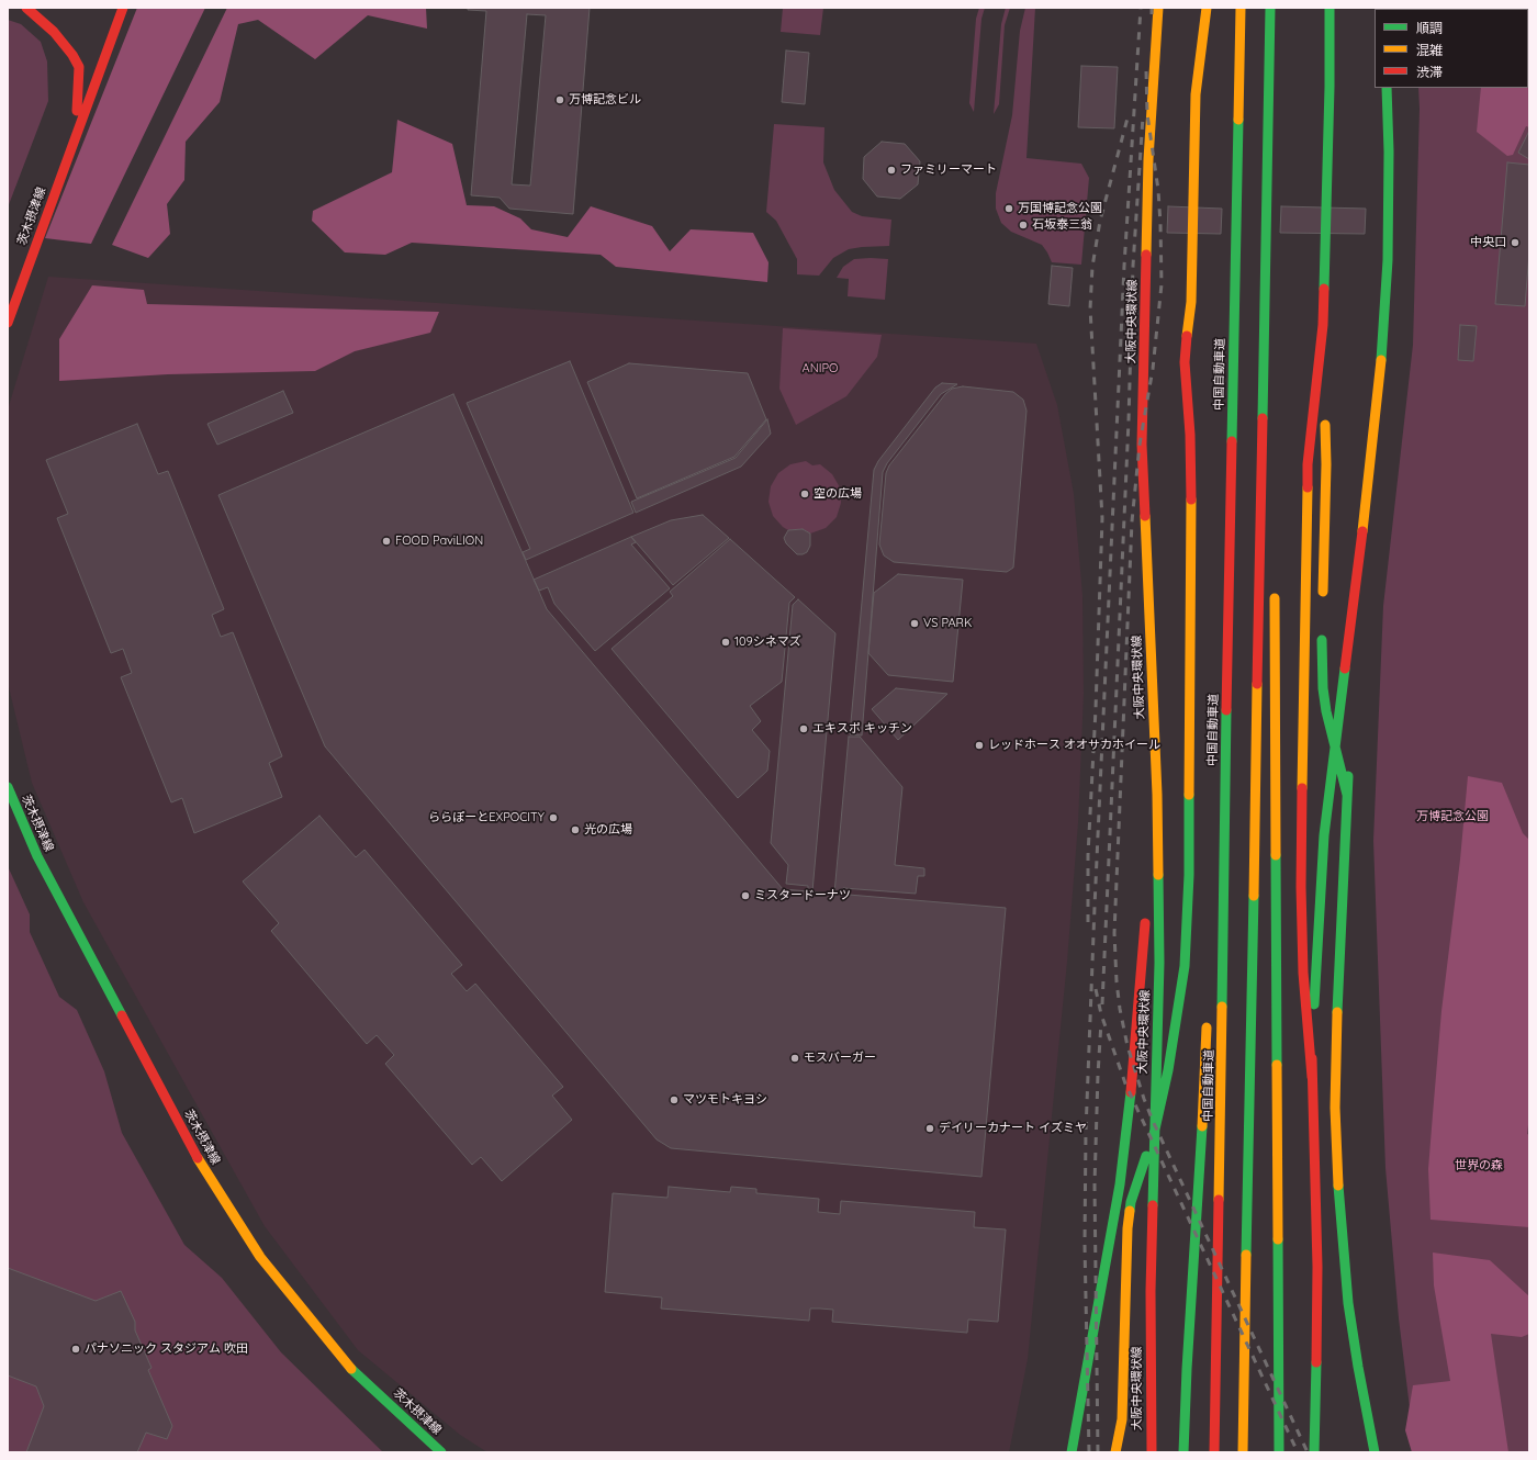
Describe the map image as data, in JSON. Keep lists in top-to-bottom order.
{
  "streets": {
    "main road": ["茨木摂津線", "大阪中央環状線", "中国自動車道"]
  },
  "parks": ["ANIPO", "万博記念公園", "世界の森"],
  "places": [
    "万博記念ビル",
    "ファミリーマート",
    "万国博記念公園",
    "石坂泰三翁",
    "中央口",
    "空の広場",
    "FOOD PaviLION",
    "VS PARK",
    "109シネマズ",
    "エキスポ キッチン",
    "レッドホース オオサカホイール",
    "ららぽーとEXPOCITY",
    "光の広場",
    "ミスタードーナツ",
    "モスバーガー",
    "マツモトキヨシ",
    "デイリーカナート イズミヤ",
    "パナソニック スタジアム 吹田"
  ],
  "legend": ["順調", "混雑", "渋滞"]
}
